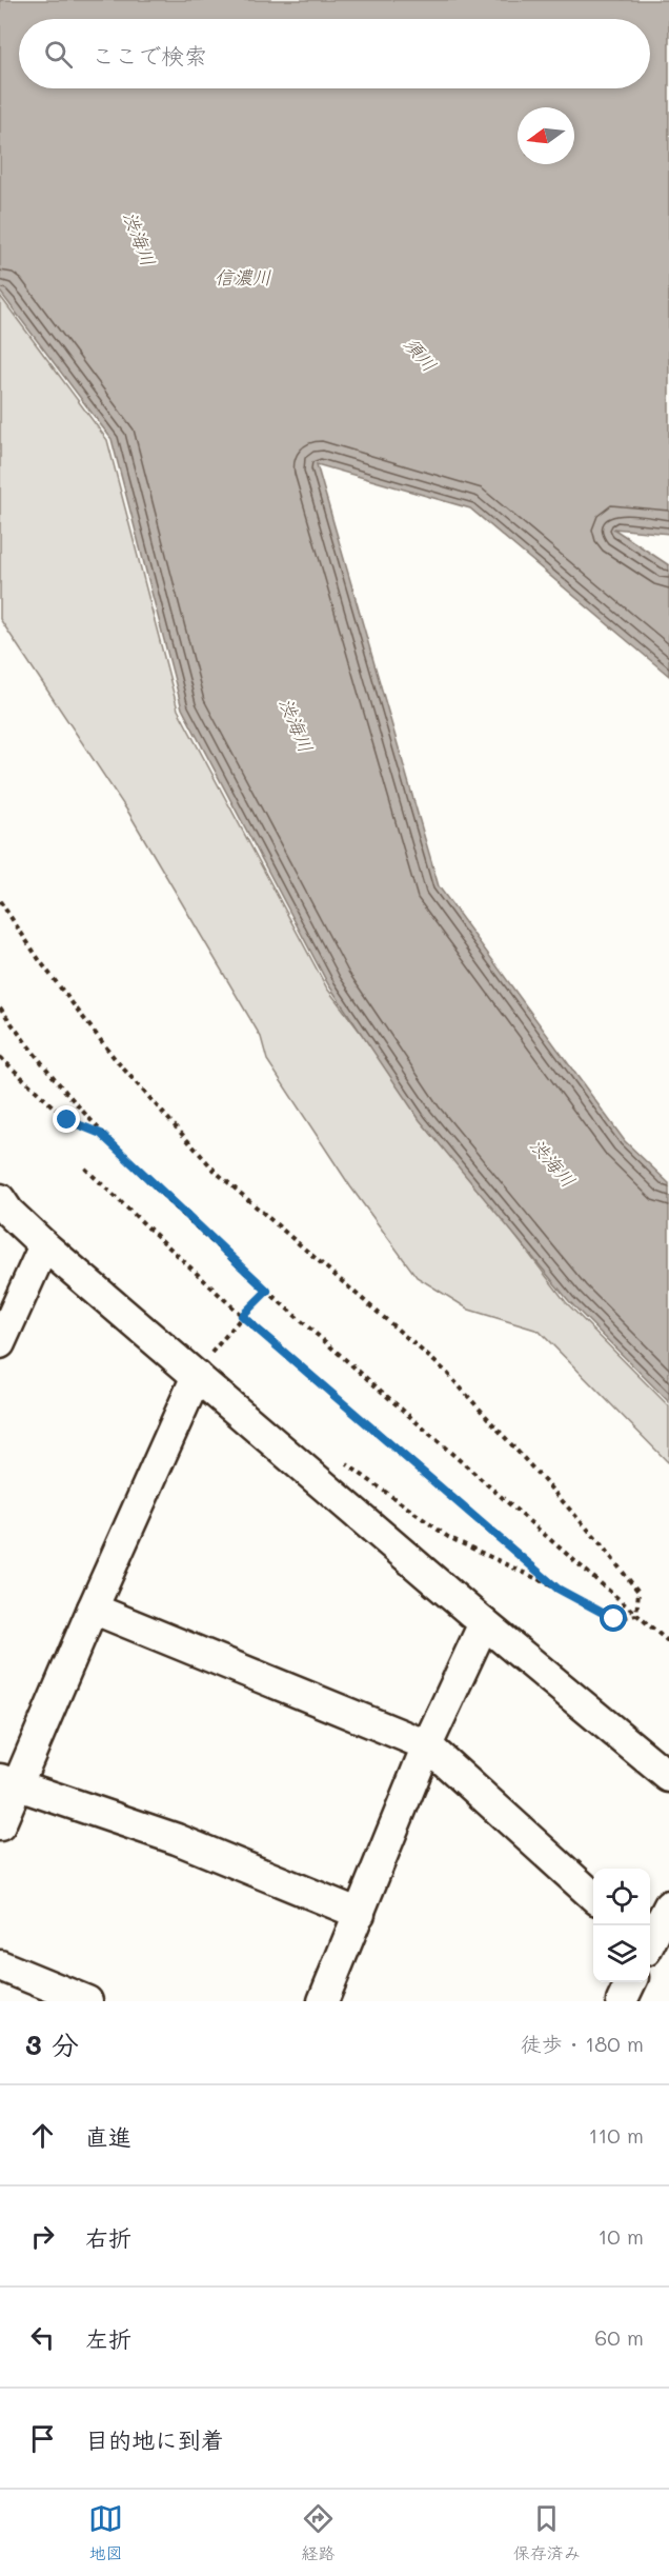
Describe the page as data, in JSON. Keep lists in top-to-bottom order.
{
  "water": ["渋海川", "信濃川", "須川"],
  "north": "left",
  "page": {
    "search": "ここで検索",
    "heading": ["3 分", "徒歩 · 180 m"],
    "list": [
      ["直進", "110 m"],
      ["右折", "10 m"],
      ["左折", "60 m"],
      "目的地に到着"
    ],
    "nav": ["地図", "経路", "保存済み"]
  }
}
